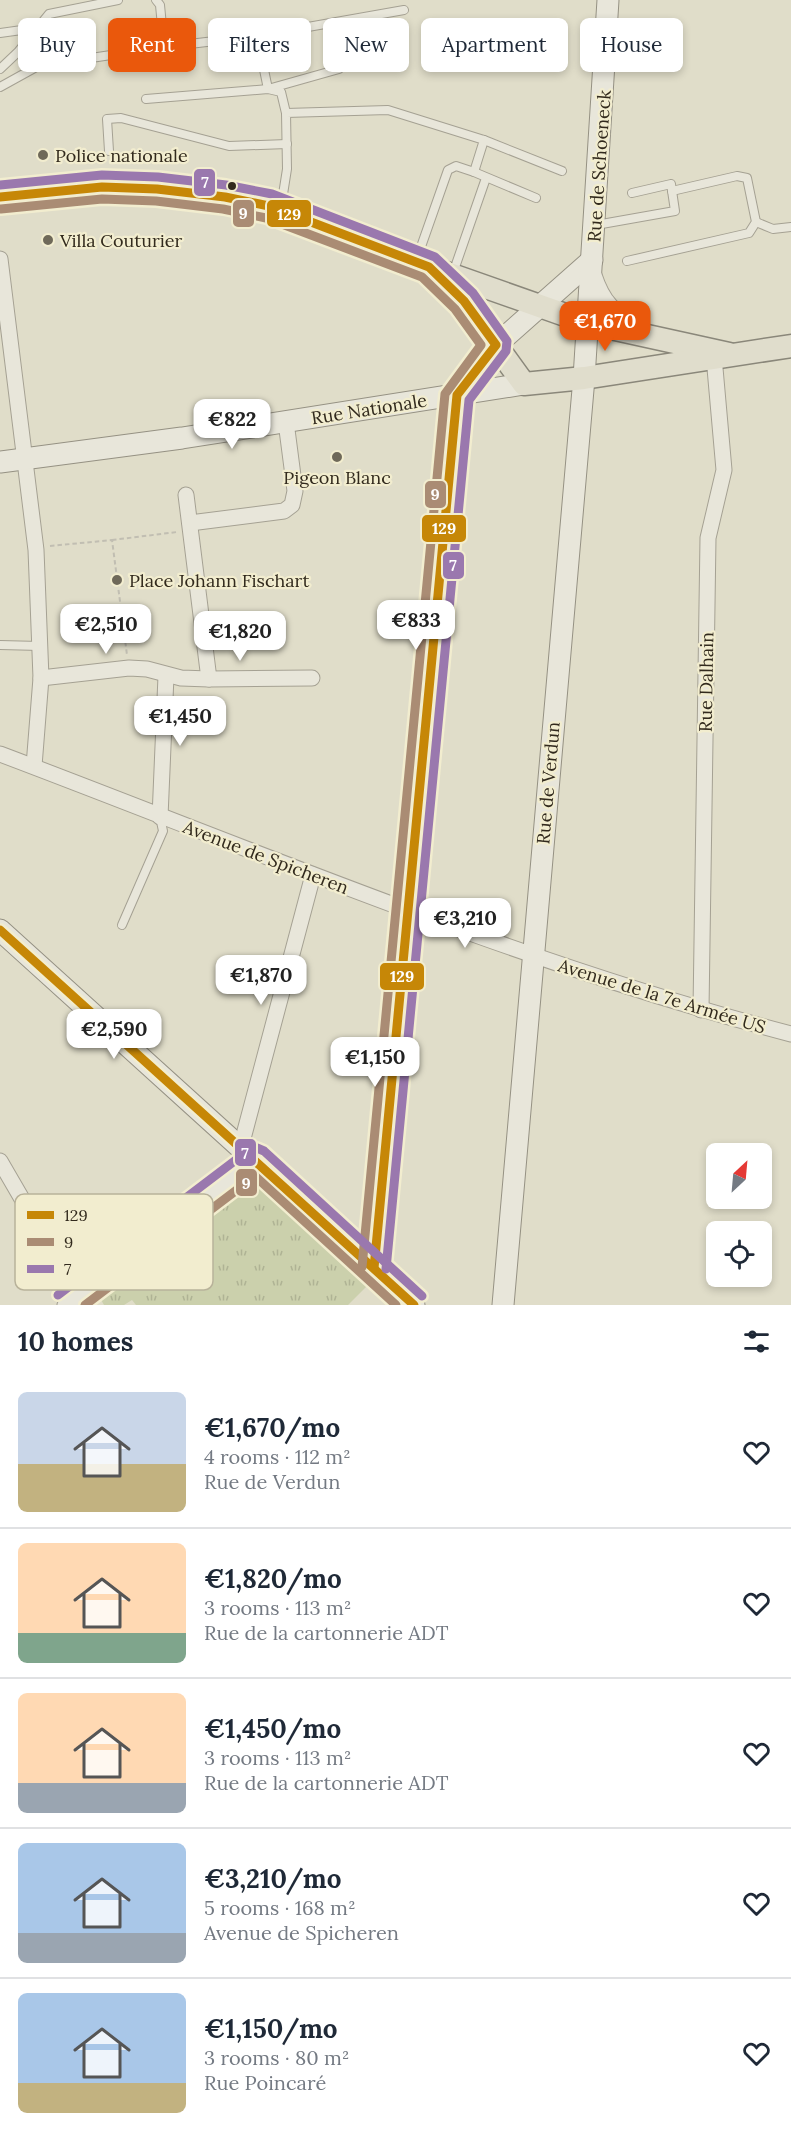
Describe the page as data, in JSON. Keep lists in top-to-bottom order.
{
  "streets": {
    "main road": ["Rue de Schoeneck", "Rue Nationale", "Rue de Verdun"],
    "street": ["Rue Dalhain", "Avenue de Spicheren", "Avenue de la 7e Armée US"]
  },
  "crossings": [
    ["Rue de Schoeneck", "Rue Nationale"],
    ["Rue de Schoeneck", "Rue de Verdun"],
    ["Rue Nationale", "Rue Dalhain"],
    ["Rue Nationale", "Rue de Verdun"],
    ["Rue Dalhain", "Avenue de la 7e Armée US"],
    ["Rue de Verdun", "Avenue de Spicheren"],
    ["Rue de Verdun", "Avenue de la 7e Armée US"],
    ["Avenue de Spicheren", "Avenue de la 7e Armée US"]
  ],
  "places": [
    "Police nationale",
    "Villa Couturier",
    "Pigeon Blanc",
    "Place Johann Fischart"
  ],
  "lines": ["transit line 7", "transit line 129", "transit line 9"],
  "legend": ["129", "9", "7"],
  "north": "top right",
  "page": {
    "chip": [
      "Buy",
      "Rent",
      "Filters",
      "New",
      "Apartment",
      "House"
    ],
    "price": [
      "€1,670",
      "€822",
      "€833",
      "€2,510",
      "€1,820",
      "€1,450",
      "€3,210",
      "€1,870",
      "€2,590",
      "€1,150"
    ],
    "heading": "10 homes",
    "list": [
      {
        "name": "€1,670/mo",
        "note": "4 rooms · 112 m² · Rue de Verdun"
      },
      {
        "name": "€1,820/mo",
        "note": "3 rooms · 113 m² · Rue de la cartonnerie ADT"
      },
      {
        "name": "€1,450/mo",
        "note": "3 rooms · 113 m² · Rue de la cartonnerie ADT"
      },
      {
        "name": "€3,210/mo",
        "note": "5 rooms · 168 m² · Avenue de Spicheren"
      },
      {
        "name": "€1,150/mo",
        "note": "3 rooms · 80 m² · Rue Poincaré"
      }
    ]
  }
}
